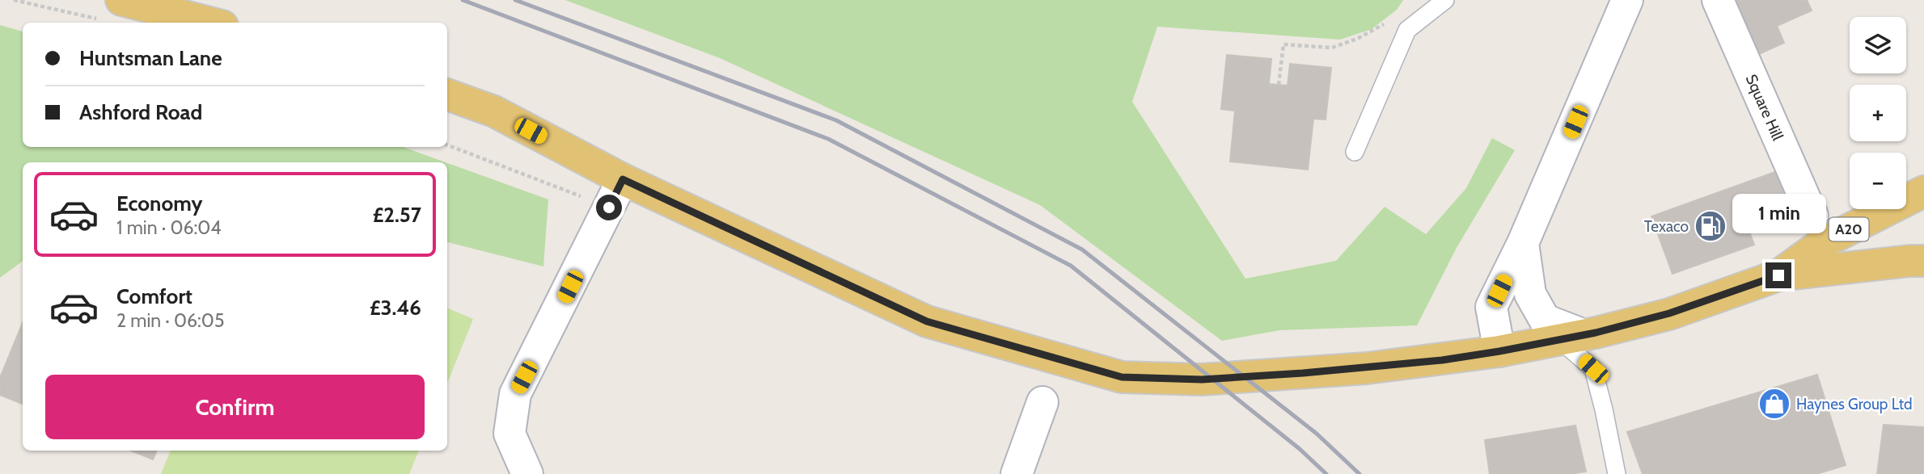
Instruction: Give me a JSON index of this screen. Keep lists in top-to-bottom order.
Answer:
{
  "streets": {
    "main road": ["A20"],
    "street": ["Square Hill"]
  },
  "places": {
    "fuel station": ["Texaco"],
    "shop": ["Haynes Group Ltd"]
  },
  "page": {
    "map_buttons": ["+", "−"],
    "banner": ["Huntsman Lane", "Ashford Road"],
    "list": [
      {
        "name": "Economy",
        "note": "1 min · 06:04",
        "value": "£2.57"
      },
      {
        "name": "Comfort",
        "note": "2 min · 06:05",
        "value": "£3.46"
      }
    ],
    "bubble": "1 min",
    "buttons": "Confirm"
  }
}
